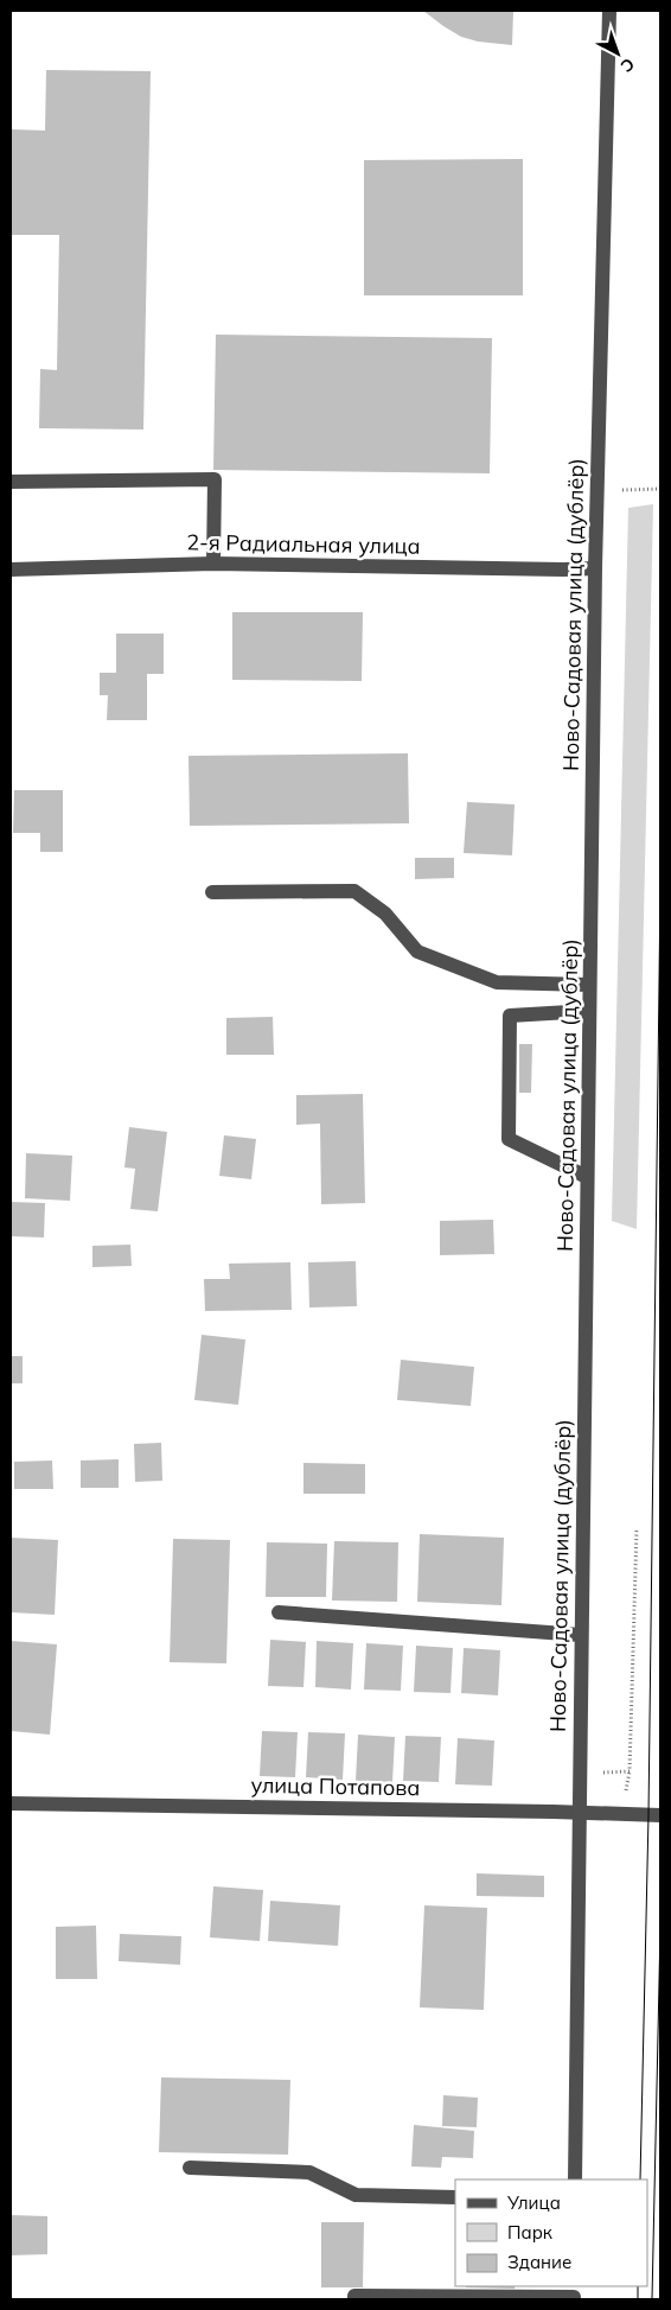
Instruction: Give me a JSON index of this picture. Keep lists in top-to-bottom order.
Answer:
{
  "streets": {
    "street": ["2-я Радиальная улица", "Ново-Садовая улица (дублёр)", "улица Потапова"]
  },
  "crossings": [
    ["2-я Радиальная улица", "Ново-Садовая улица (дублёр)"],
    ["Ново-Садовая улица (дублёр)", "улица Потапова"]
  ],
  "legend": ["Улица", "Парк", "Здание"],
  "north": "bottom right"
}
